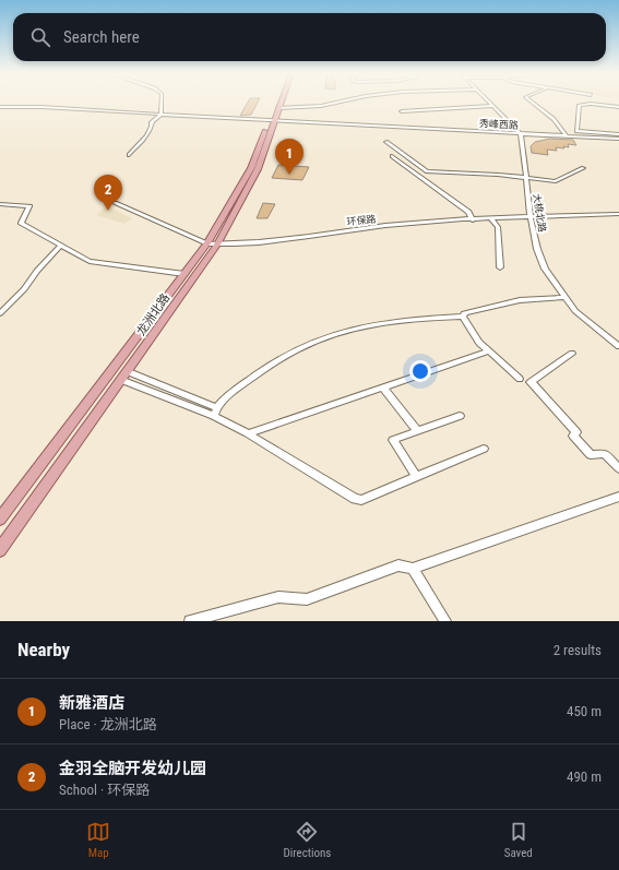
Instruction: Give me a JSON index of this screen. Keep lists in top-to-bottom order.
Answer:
{
  "streets": {
    "main road": ["龙洲北路"],
    "street": ["秀峰西路", "大桃北路", "环保路"]
  },
  "crossings": [
    ["秀峰西路", "大桃北路"],
    ["秀峰西路", "龙洲北路"],
    ["大桃北路", "环保路"],
    ["环保路", "龙洲北路"]
  ],
  "page": {
    "search": "Search here",
    "pins": ["1", "2"],
    "heading": ["Nearby", "2 results"],
    "list": [
      {
        "mark": "1",
        "name": "新雅酒店",
        "note": "Place · 龙洲北路",
        "value": "450 m"
      },
      {
        "mark": "2",
        "name": "金羽全脑开发幼儿园",
        "note": "School · 环保路",
        "value": "490 m"
      }
    ],
    "nav": ["Map", "Directions", "Saved"]
  }
}
